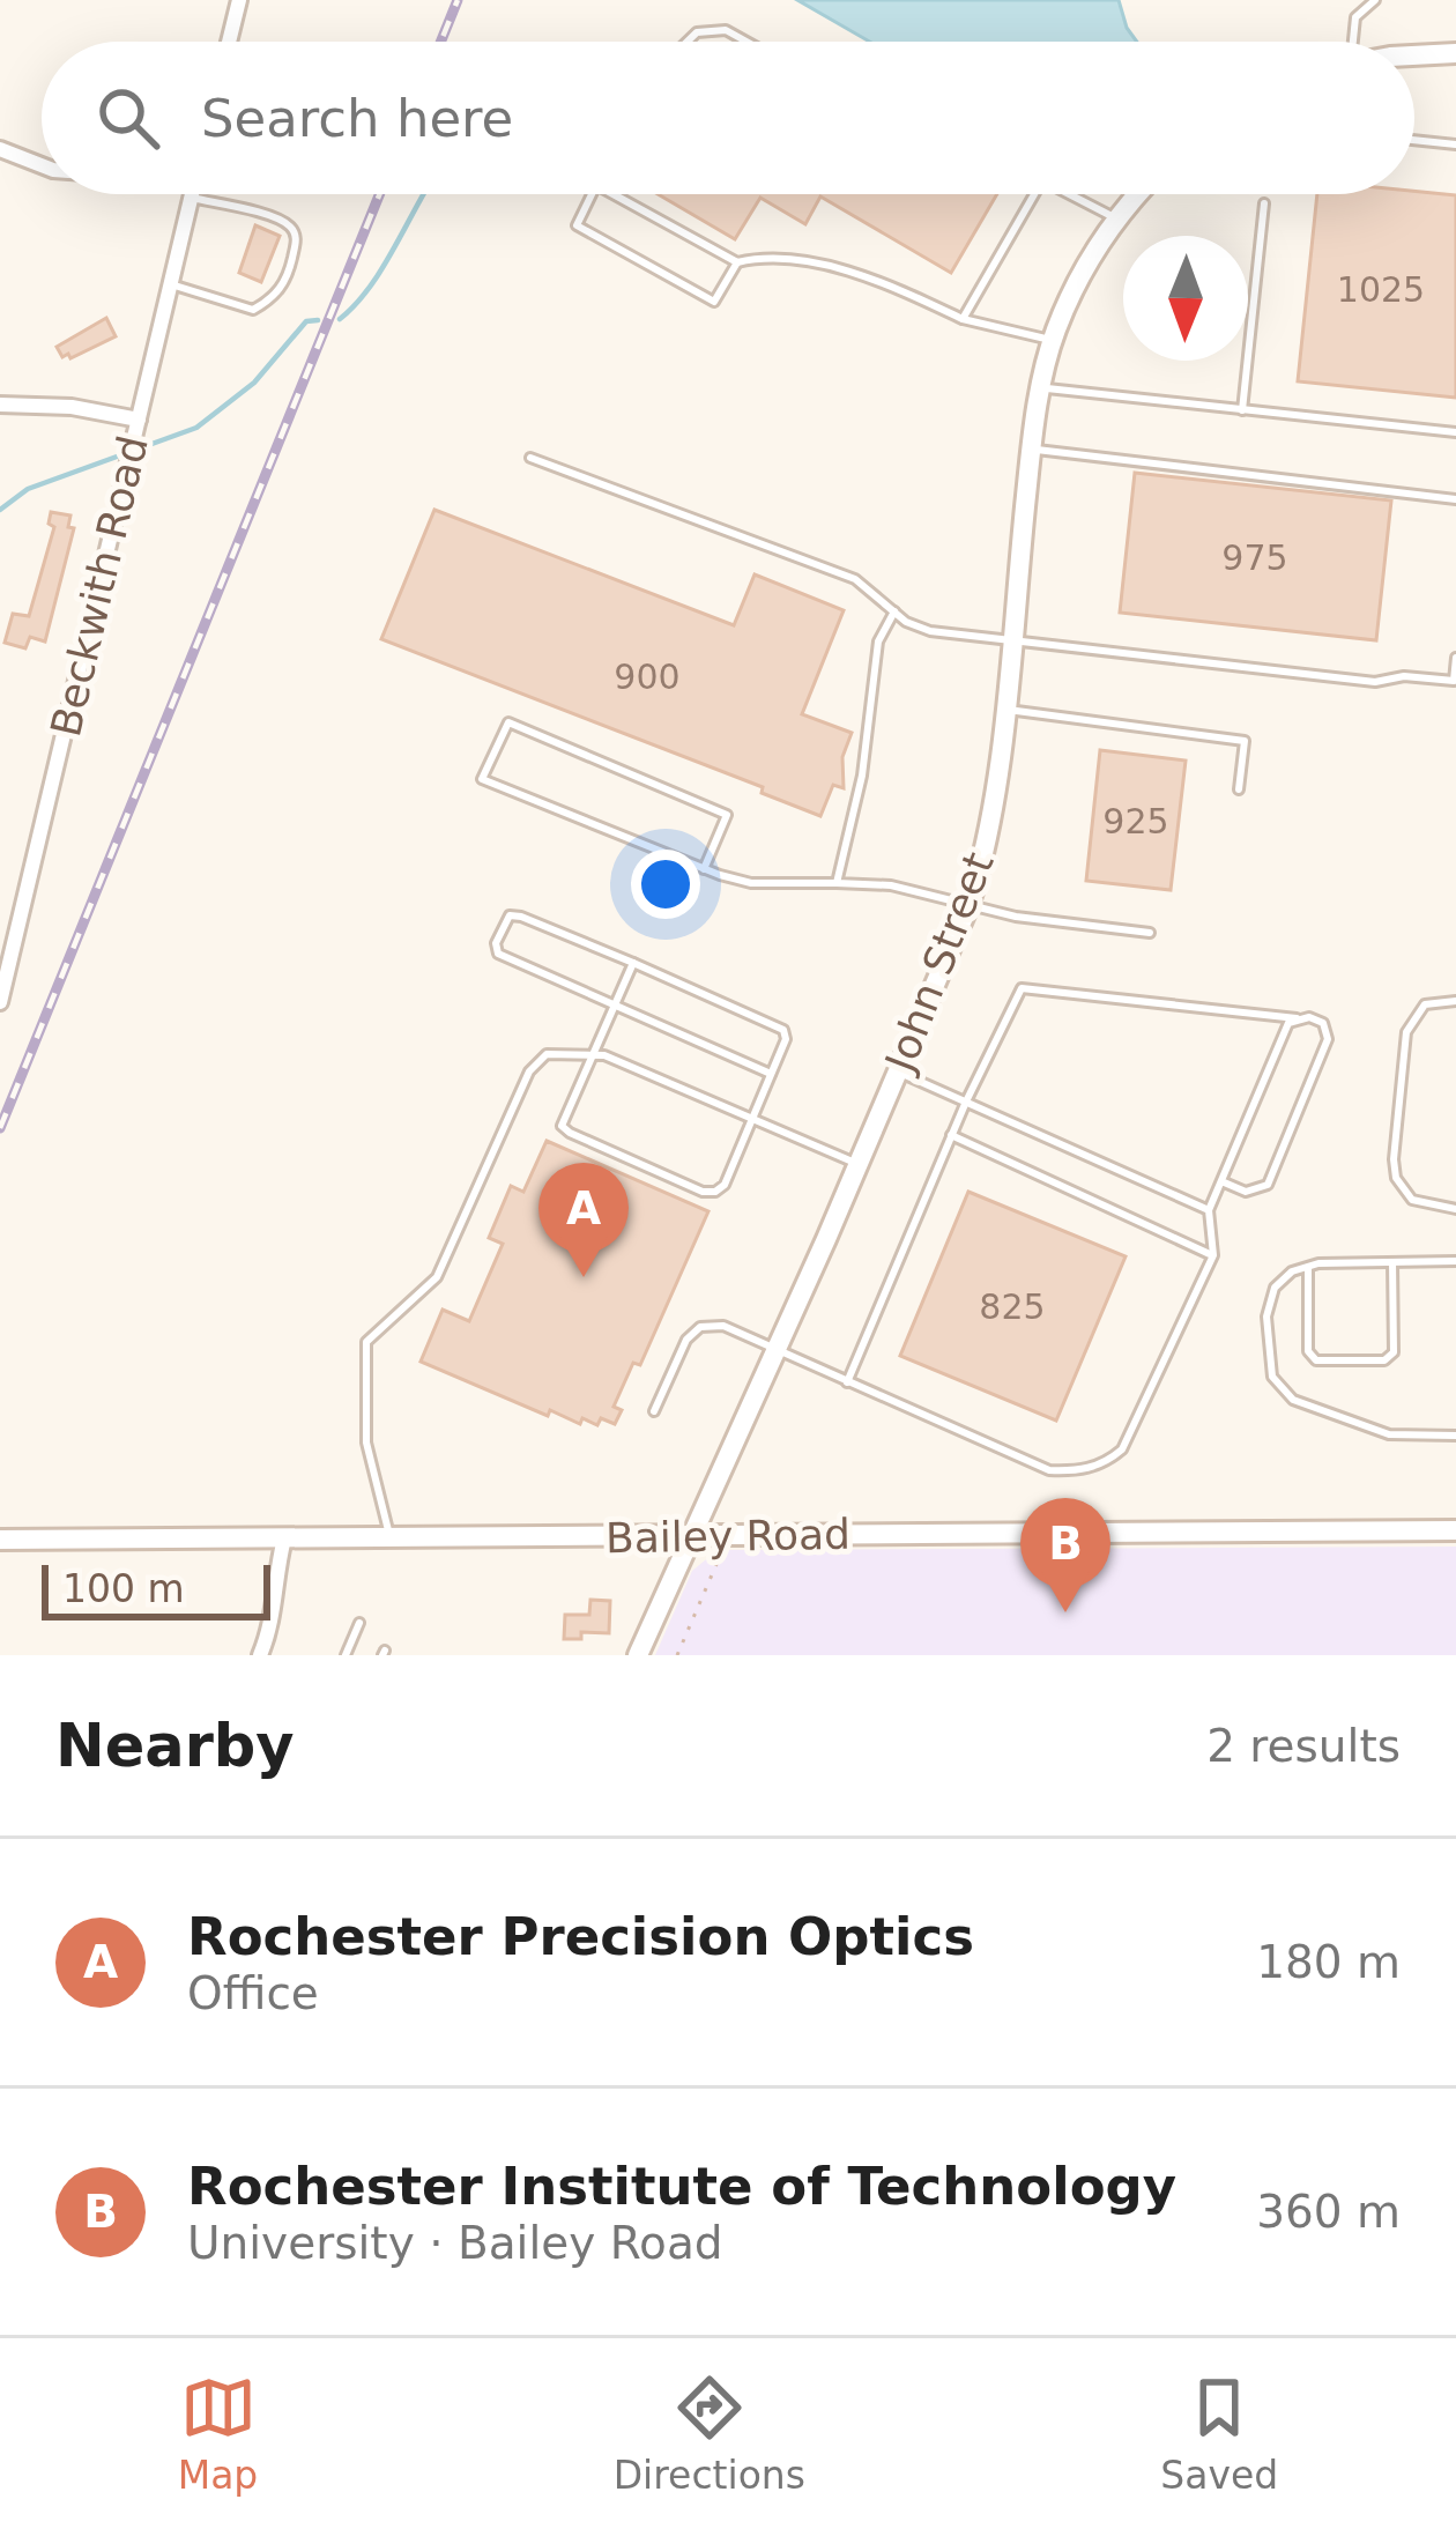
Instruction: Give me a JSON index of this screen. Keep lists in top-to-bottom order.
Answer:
{
  "streets": {
    "street": ["Beckwith Road", "John Street", "Bailey Road"]
  },
  "crossings": [
    ["John Street", "Bailey Road"]
  ],
  "house_numbers": [
    "1025",
    "975",
    "900",
    "925",
    "825"
  ],
  "scale_bar": "100 m",
  "north": "bottom",
  "page": {
    "search": "Search here",
    "pins": ["A", "B"],
    "scale": "100 m",
    "heading": ["Nearby", "2 results"],
    "list": [
      {
        "mark": "A",
        "name": "Rochester Precision Optics",
        "note": "Office",
        "value": "180 m"
      },
      {
        "mark": "B",
        "name": "Rochester Institute of Technology",
        "note": "University · Bailey Road",
        "value": "360 m"
      }
    ],
    "nav": ["Map", "Directions", "Saved"]
  }
}
